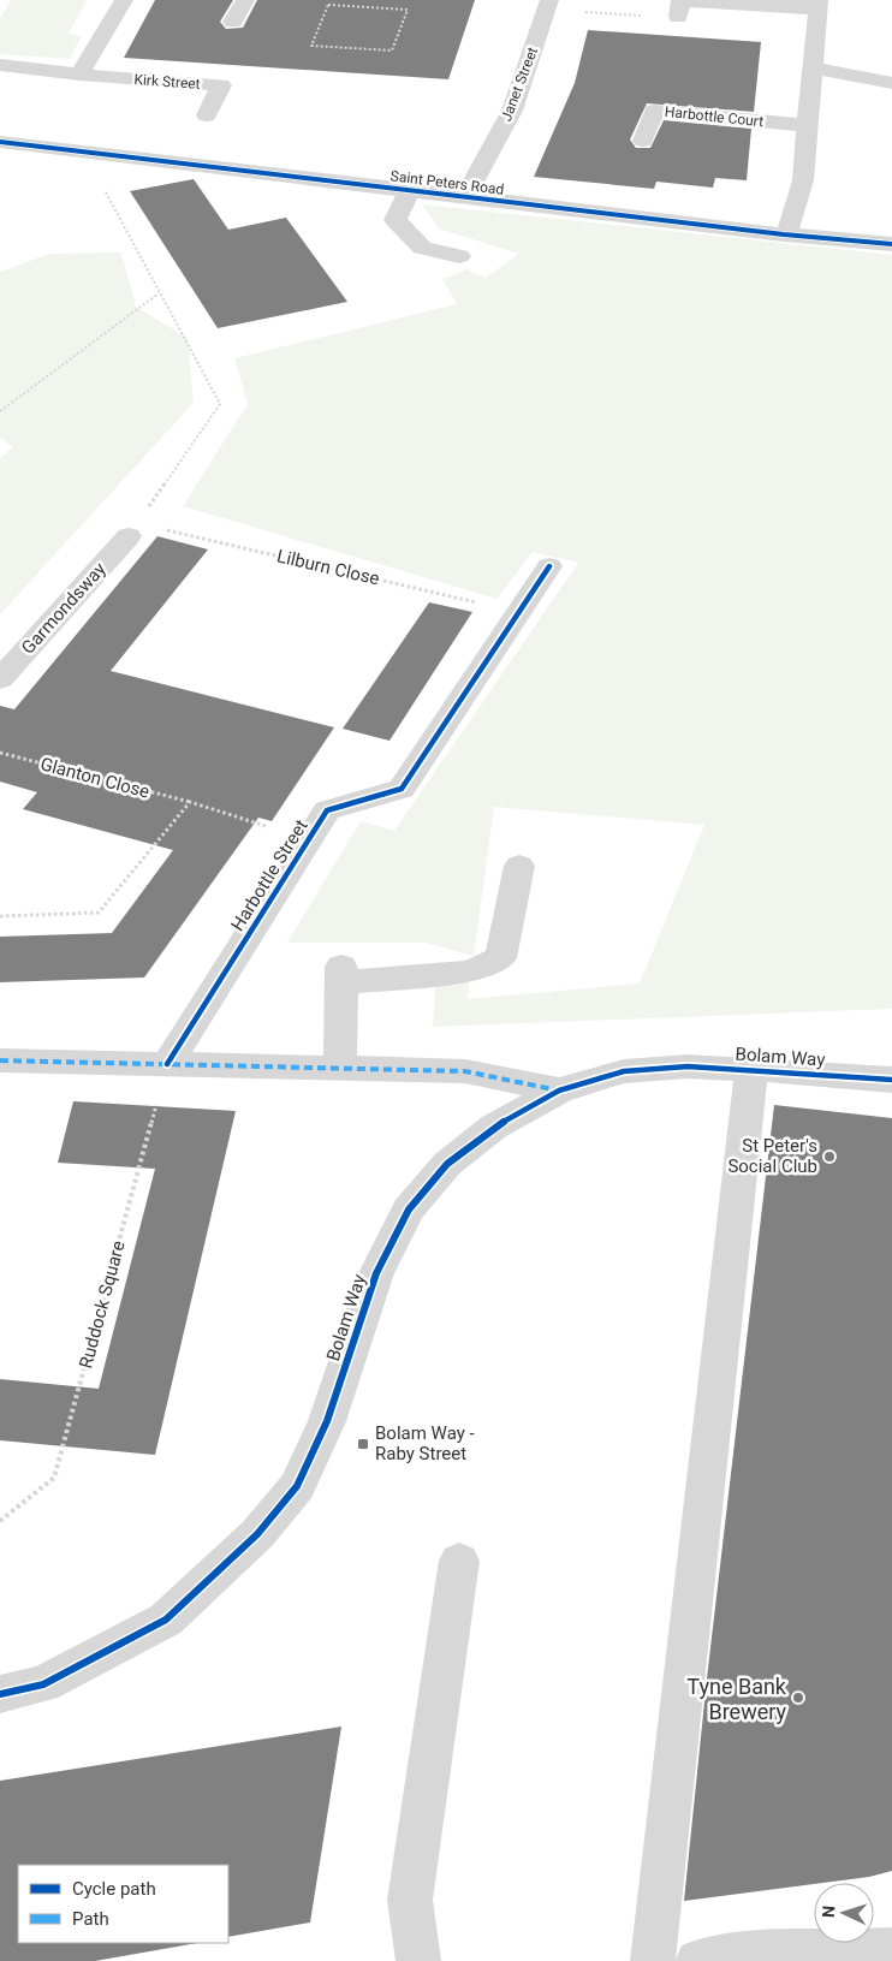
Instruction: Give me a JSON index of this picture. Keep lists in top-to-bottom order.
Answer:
{
  "streets": {
    "street": [
      "Kirk Street",
      "Janet Street",
      "Harbottle Court",
      "Saint Peters Road",
      "Garmondsway",
      "Harbottle Street",
      "Bolam Way"
    ],
    "path": ["Lilburn Close", "Glanton Close", "Ruddock Square"]
  },
  "crossings": [
    ["Janet Street", "Saint Peters Road"],
    ["Lilburn Close", "Garmondsway"],
    ["Lilburn Close", "Harbottle Street"],
    ["Glanton Close", "Harbottle Street"],
    ["Harbottle Street", "Ruddock Square"]
  ],
  "places": {
    "other": ["St Peter's Social Club", "Tyne Bank Brewery"],
    "transit": ["Bolam Way - Raby Street"]
  },
  "legend": ["Cycle path", "Path"],
  "north": "left"
}
